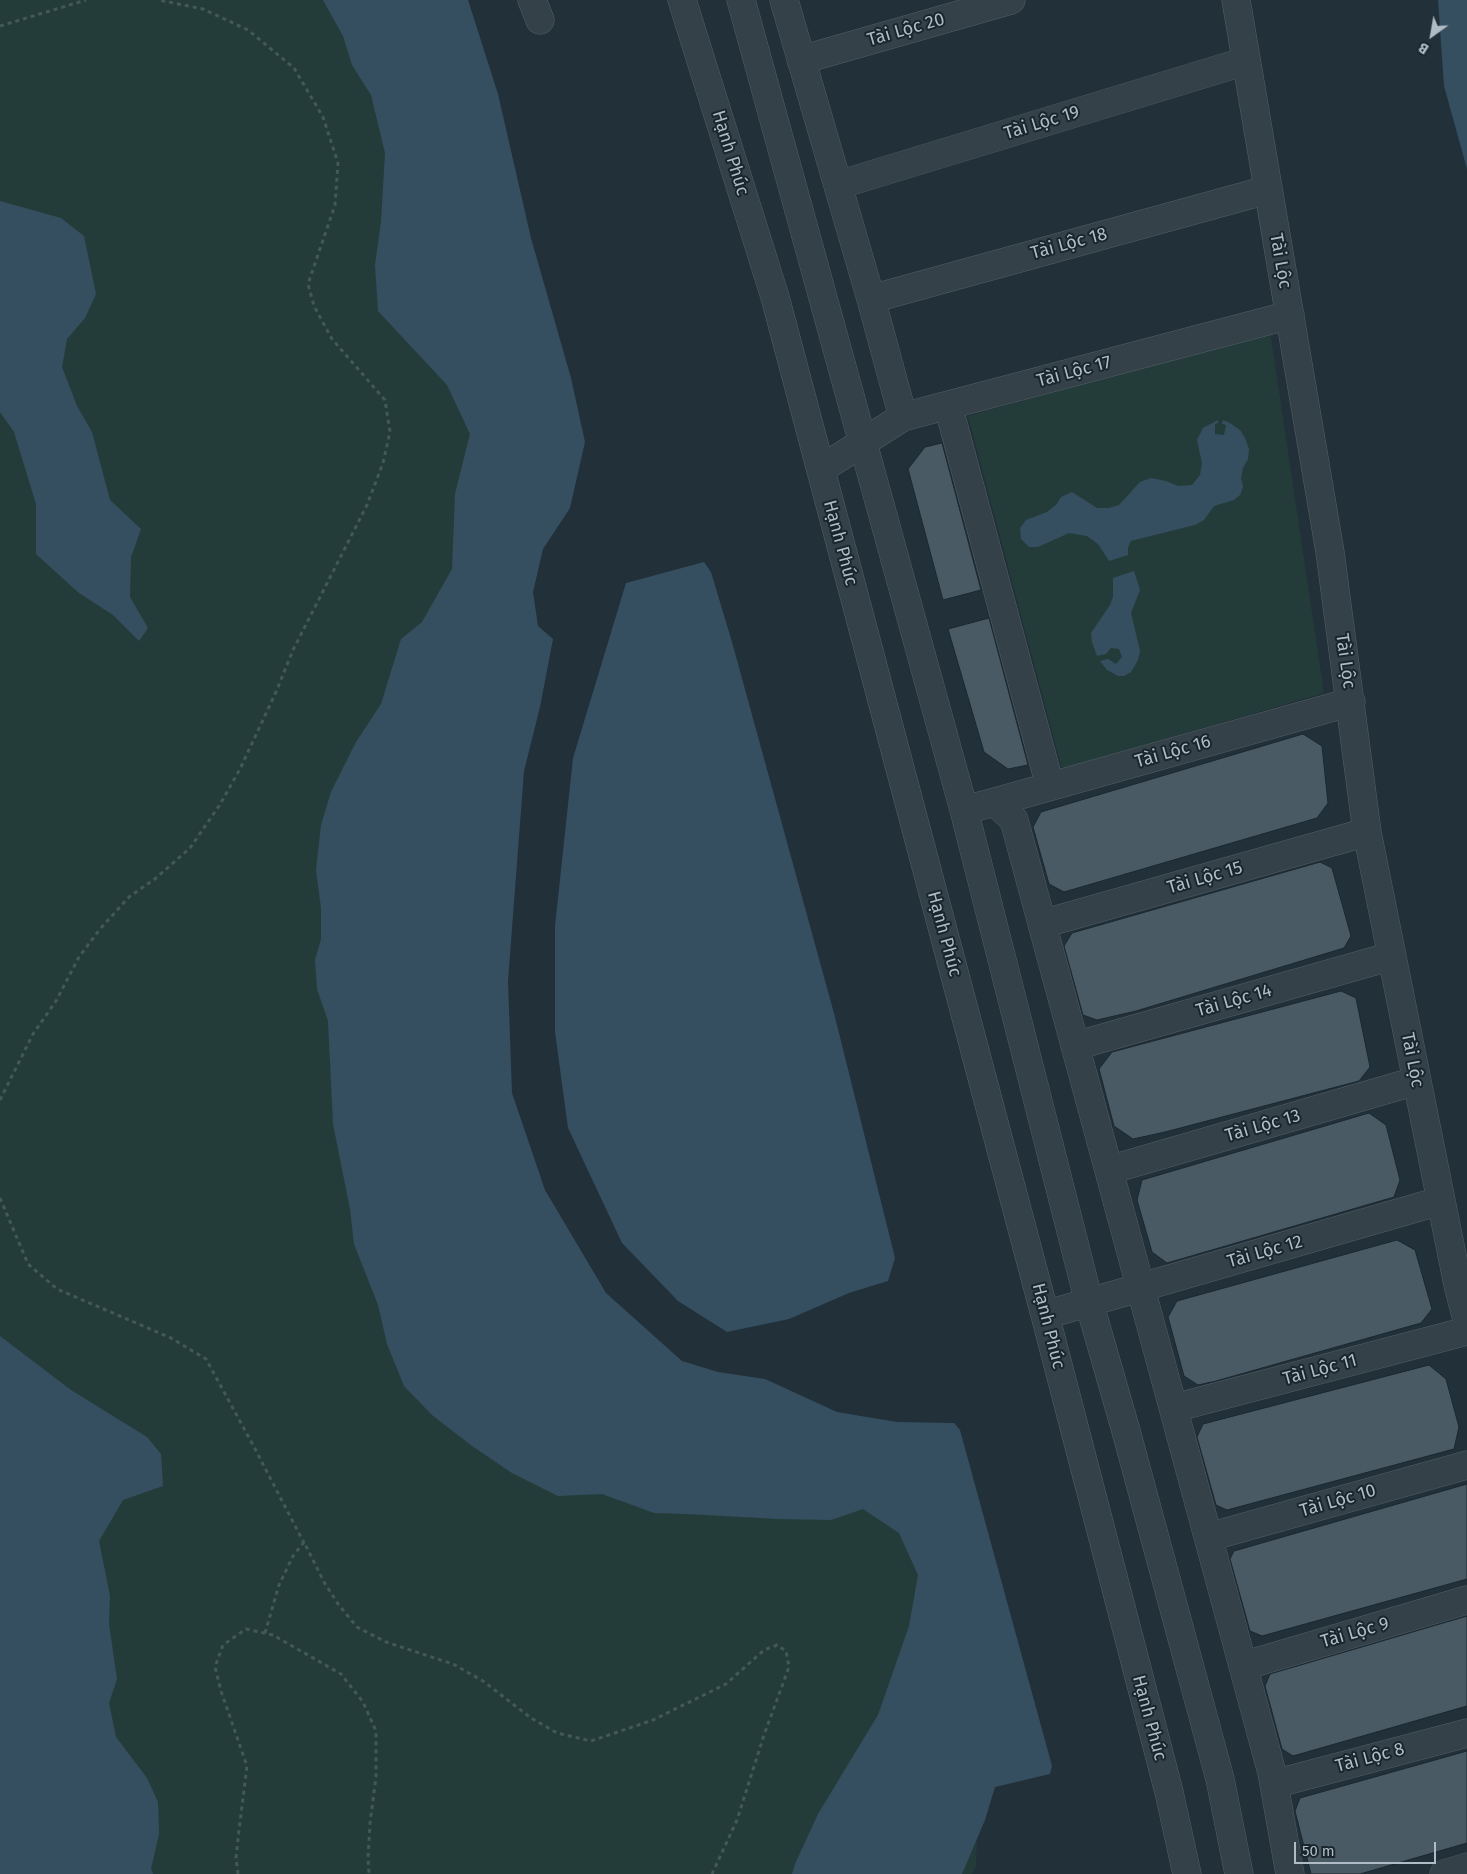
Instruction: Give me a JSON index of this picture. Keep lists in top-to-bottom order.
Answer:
{
  "streets": {
    "street": [
      "Tài Lộc 20",
      "Tài Lộc 19",
      "Hạnh Phúc",
      "Tài Lộc 18",
      "Tài Lộc",
      "Tài Lộc 17",
      "Tài Lộc 16",
      "Tài Lộc 15",
      "Tài Lộc 14",
      "Tài Lộc 13",
      "Tài Lộc 12",
      "Tài Lộc 11",
      "Tài Lộc 10",
      "Tài Lộc 9",
      "Tài Lộc 8"
    ]
  },
  "crossings": [
    ["Tài Lộc 19", "Tài Lộc"],
    ["Hạnh Phúc", "Tài Lộc 17"],
    ["Hạnh Phúc", "Tài Lộc 12"],
    ["Tài Lộc 18", "Tài Lộc"],
    ["Tài Lộc", "Tài Lộc 17"],
    ["Tài Lộc", "Tài Lộc 16"],
    ["Tài Lộc", "Tài Lộc 15"],
    ["Tài Lộc", "Tài Lộc 14"],
    ["Tài Lộc", "Tài Lộc 13"],
    ["Tài Lộc", "Tài Lộc 12"]
  ],
  "scale_bar": "50 m",
  "north": "bottom left"
}
